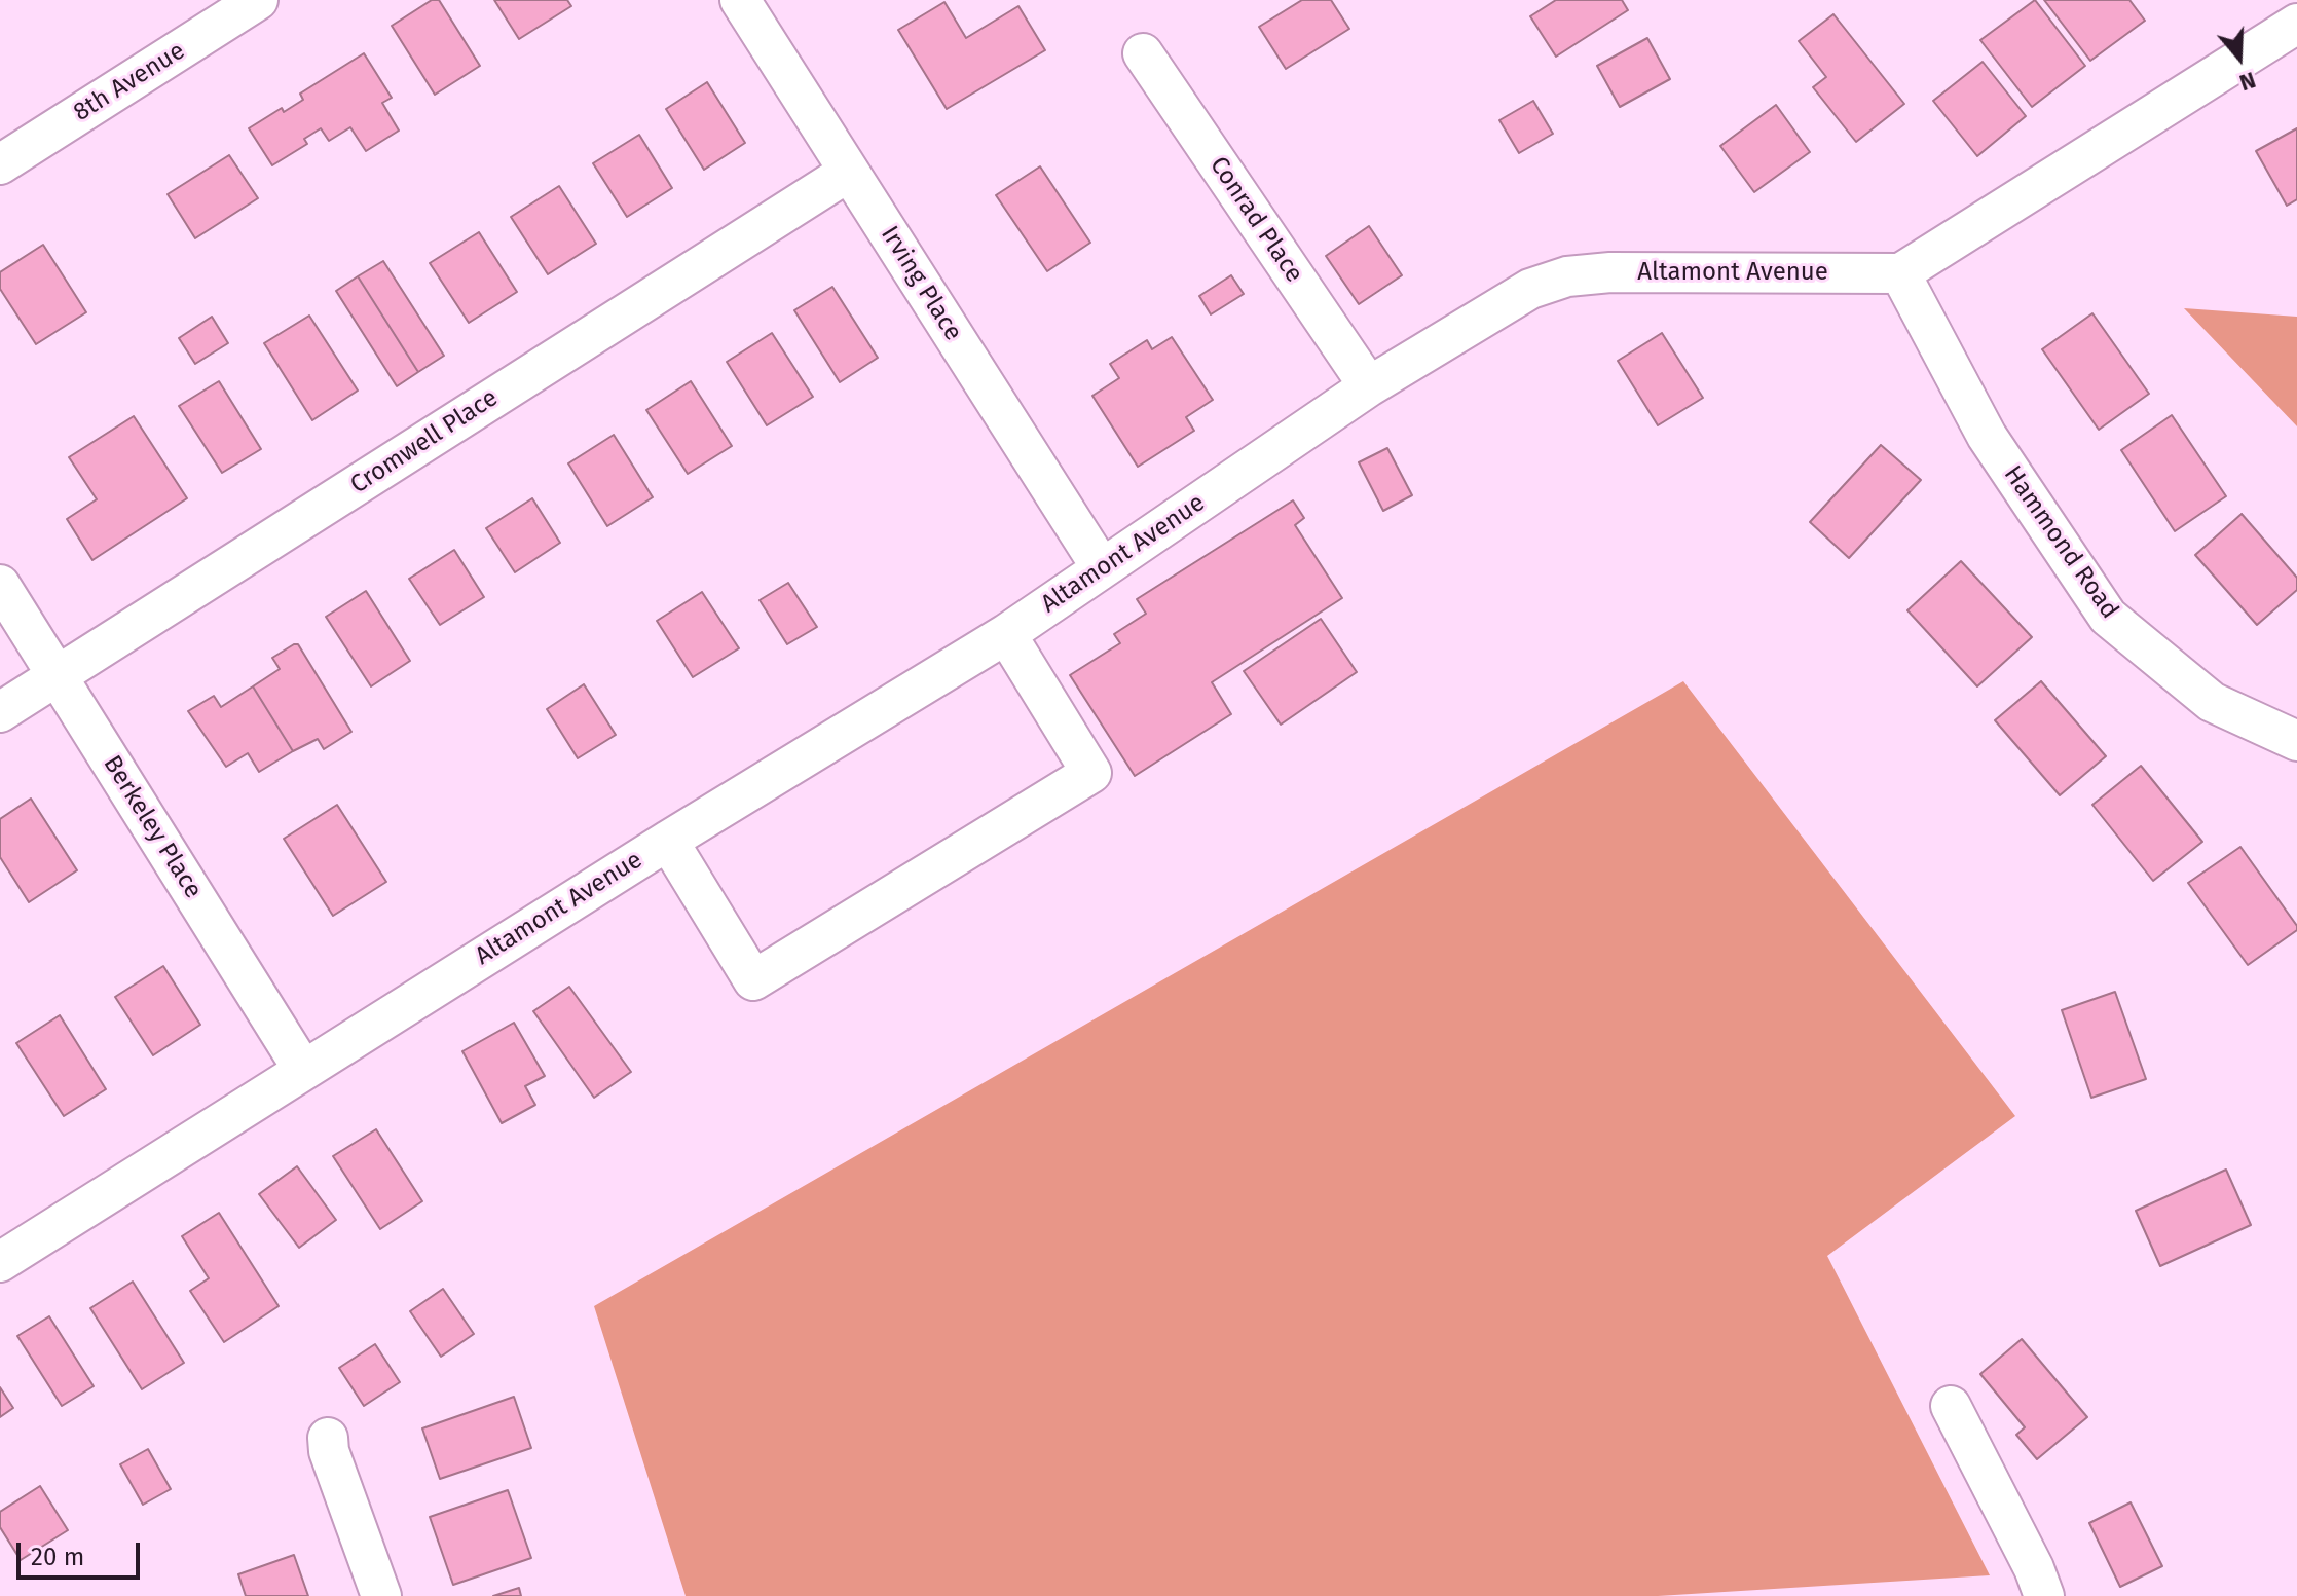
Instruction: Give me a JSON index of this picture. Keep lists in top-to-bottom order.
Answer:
{
  "streets": {
    "street": [
      "8th Avenue",
      "Conrad Place",
      "Altamont Avenue",
      "Irving Place",
      "Cromwell Place",
      "Hammond Road",
      "Berkeley Place"
    ]
  },
  "crossings": [
    ["Conrad Place", "Altamont Avenue"],
    ["Altamont Avenue", "Irving Place"],
    ["Altamont Avenue", "Hammond Road"],
    ["Altamont Avenue", "Berkeley Place"],
    ["Irving Place", "Cromwell Place"],
    ["Cromwell Place", "Berkeley Place"]
  ],
  "scale_bar": "20 m",
  "north": "bottom"
}
